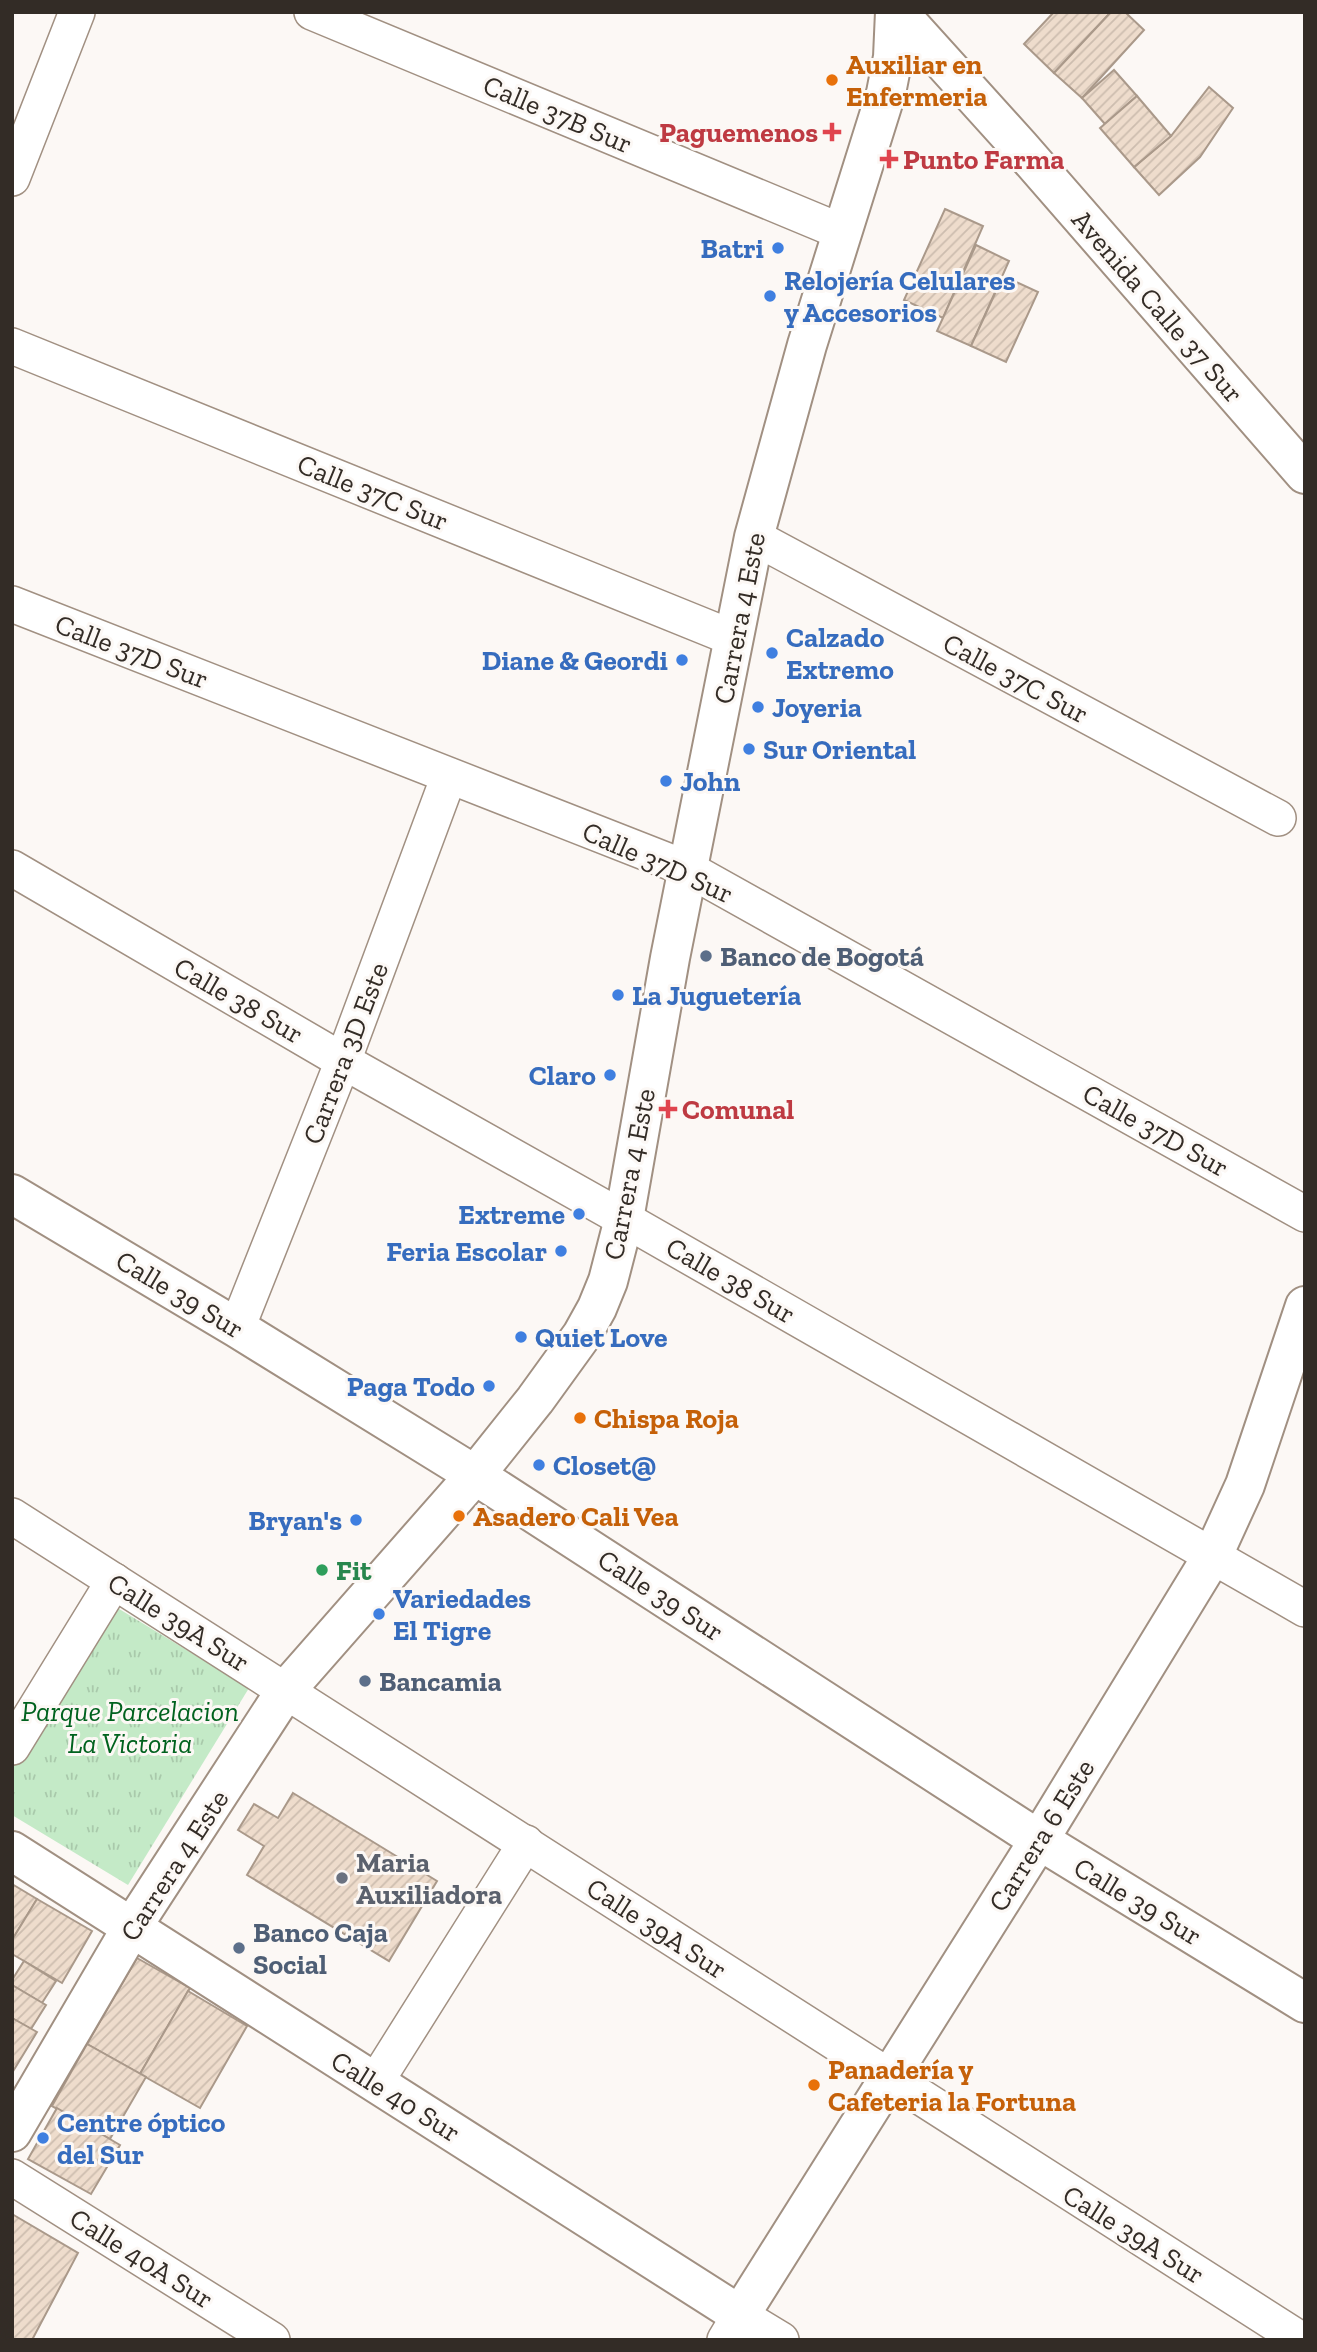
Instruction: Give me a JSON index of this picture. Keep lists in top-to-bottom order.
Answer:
{
  "streets": {
    "street": [
      "Calle 37B Sur",
      "Avenida Calle 37 Sur",
      "Calle 37C Sur",
      "Carrera 4 Este",
      "Calle 37D Sur",
      "Calle 38 Sur",
      "Carrera 3D Este",
      "Calle 39 Sur",
      "Calle 39A Sur",
      "Carrera 6 Este",
      "Calle 40 Sur",
      "Calle 40A Sur"
    ]
  },
  "crossings": [
    ["Calle 37B Sur", "Carrera 4 Este"],
    ["Avenida Calle 37 Sur", "Carrera 4 Este"],
    ["Calle 37C Sur", "Carrera 4 Este"],
    ["Carrera 4 Este", "Calle 37D Sur"],
    ["Carrera 4 Este", "Calle 38 Sur"],
    ["Carrera 4 Este", "Calle 39 Sur"],
    ["Carrera 4 Este", "Calle 39A Sur"],
    ["Carrera 4 Este", "Calle 40 Sur"],
    ["Calle 37D Sur", "Carrera 3D Este"],
    ["Calle 38 Sur", "Carrera 3D Este"],
    ["Calle 38 Sur", "Carrera 6 Este"],
    ["Carrera 3D Este", "Calle 39 Sur"],
    ["Calle 39 Sur", "Carrera 6 Este"],
    ["Calle 39A Sur", "Carrera 6 Este"],
    ["Carrera 6 Este", "Calle 40 Sur"]
  ],
  "parks": ["Parque Parcelacion La Victoria"],
  "places": {
    "other": [
      "Auxiliar en Enfermeria",
      "Batri",
      "Relojería Celulares y Accesorios",
      "Calzado Extremo",
      "Diane & Geordi",
      "Joyeria",
      "Sur Oriental",
      "John",
      "Banco de Bogotá",
      "La Juguetería",
      "Claro",
      "Extreme",
      "Feria Escolar",
      "Quiet Love",
      "Paga Todo",
      "Chispa Roja",
      "Closet@",
      "Asadero Cali Vea",
      "Bryan's",
      "Fit",
      "Variedades El Tigre",
      "Bancamia",
      "Maria Auxiliadora",
      "Banco Caja Social",
      "Panadería y Cafeteria la Fortuna",
      "Centre óptico del Sur"
    ],
    "health": ["Paguemenos", "Punto Farma", "Comunal"]
  }
}
